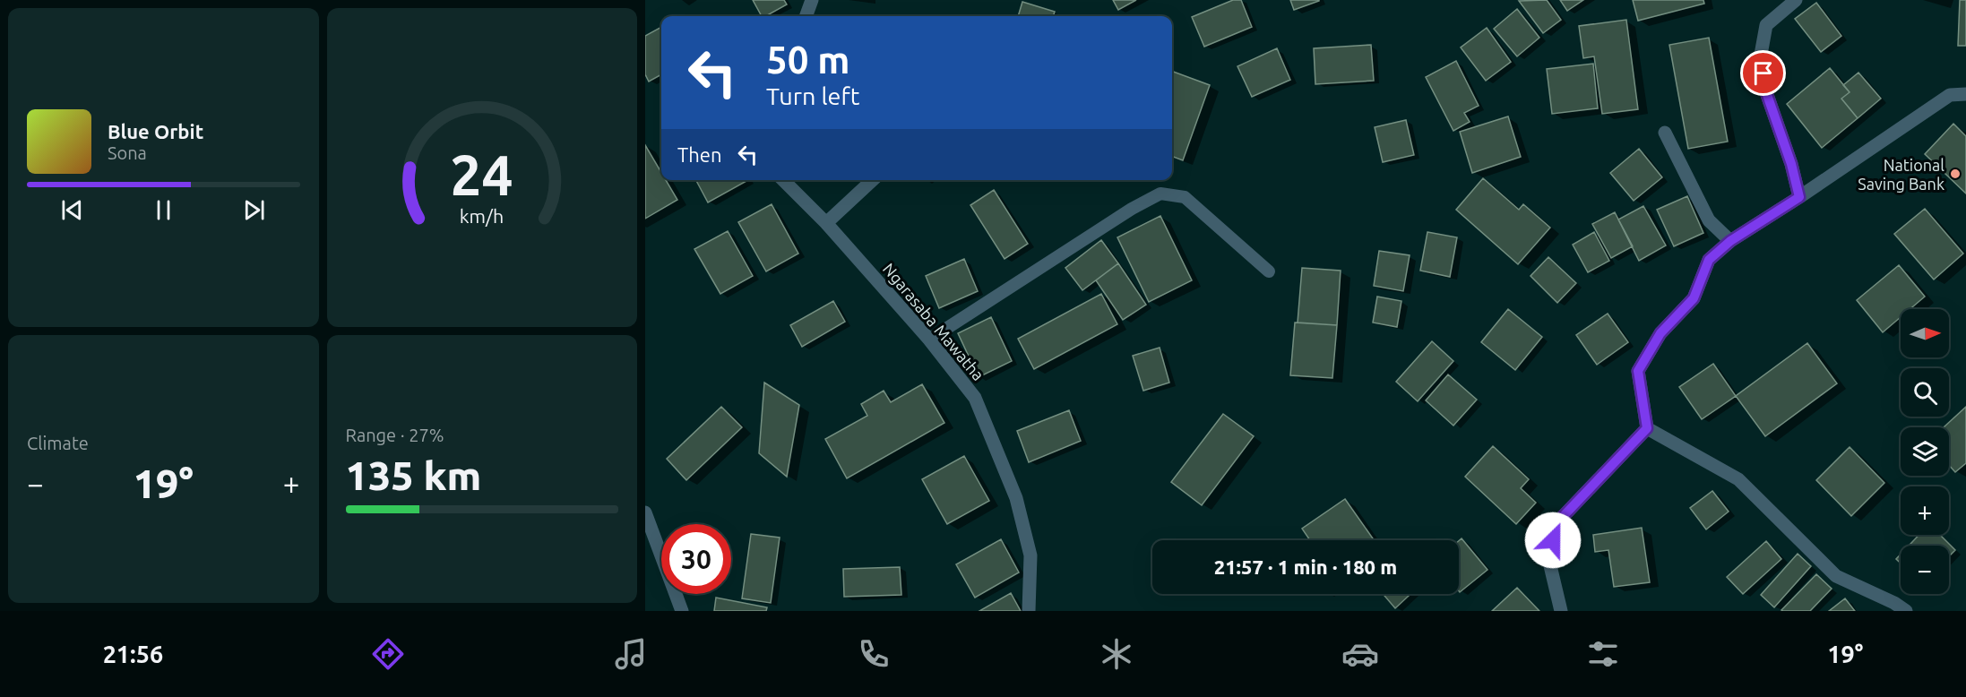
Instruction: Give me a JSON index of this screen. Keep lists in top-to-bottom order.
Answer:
{
  "streets": {
    "street": ["Ngarasaba Mawatha"]
  },
  "places": ["National Saving Bank"],
  "north": "right",
  "page": {
    "turn": ["50 m", "Turn left"],
    "song": ["Blue Orbit", "Sona"],
    "then": "Then",
    "map_buttons": ["+", "−"],
    "tile": [
      "Climate",
      ["Range · 27%", "135 km"]
    ],
    "heat": ["−", "19°", "+"],
    "limit": "30",
    "trip": "21:57 · 1 min · 180 m",
    "tabs": ["21:56", "19°"],
    "gauge": ["24", "km/h"]
  }
}
